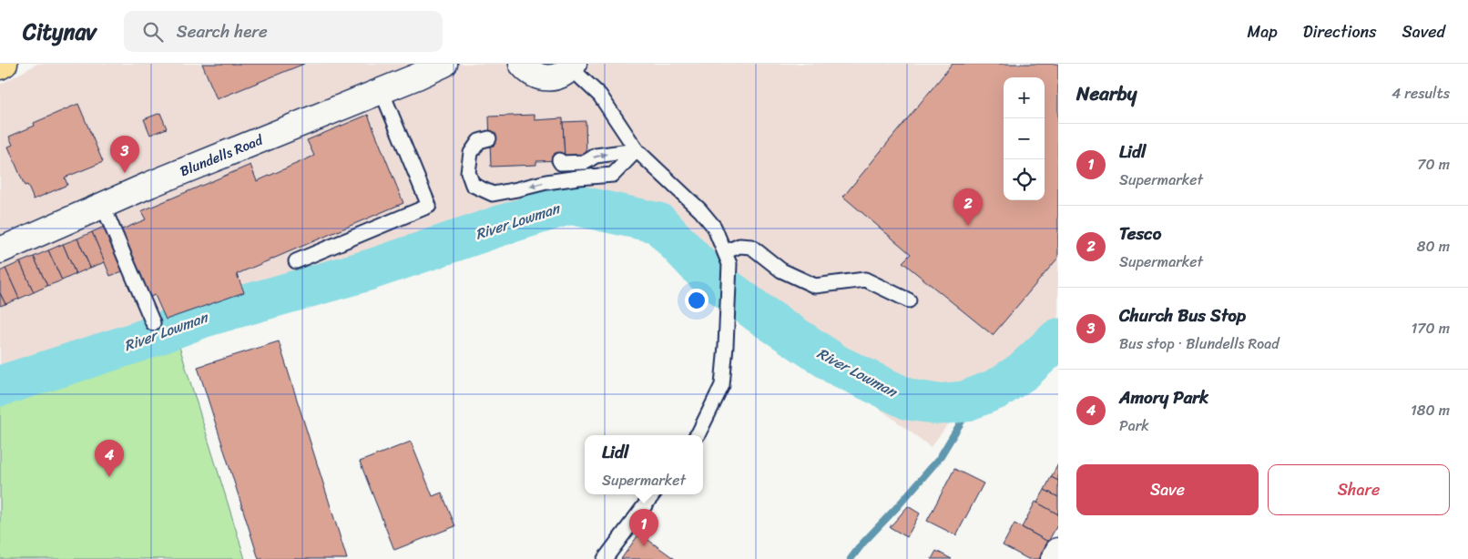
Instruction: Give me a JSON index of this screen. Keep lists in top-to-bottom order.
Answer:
{
  "streets": {
    "street": ["Blundells Road"]
  },
  "water": ["River Lowman"],
  "page": {
    "header": "Citynav",
    "search": "Search here",
    "nav": ["Map", "Directions", "Saved"],
    "heading": ["Nearby", "4 results"],
    "map_buttons": ["+", "−"],
    "list": [
      {
        "mark": "1",
        "name": "Lidl",
        "note": "Supermarket",
        "value": "70 m"
      },
      {
        "mark": "2",
        "name": "Tesco",
        "note": "Supermarket",
        "value": "80 m"
      },
      {
        "mark": "3",
        "name": "Church Bus Stop",
        "note": "Bus stop · Blundells Road",
        "value": "170 m"
      },
      {
        "mark": "4",
        "name": "Amory Park",
        "note": "Park",
        "value": "180 m"
      }
    ],
    "pins": [
      "3",
      "2",
      "4",
      "1"
    ],
    "popup": ["Lidl", "Supermarket"],
    "buttons": ["Save", "Share"]
  }
}
